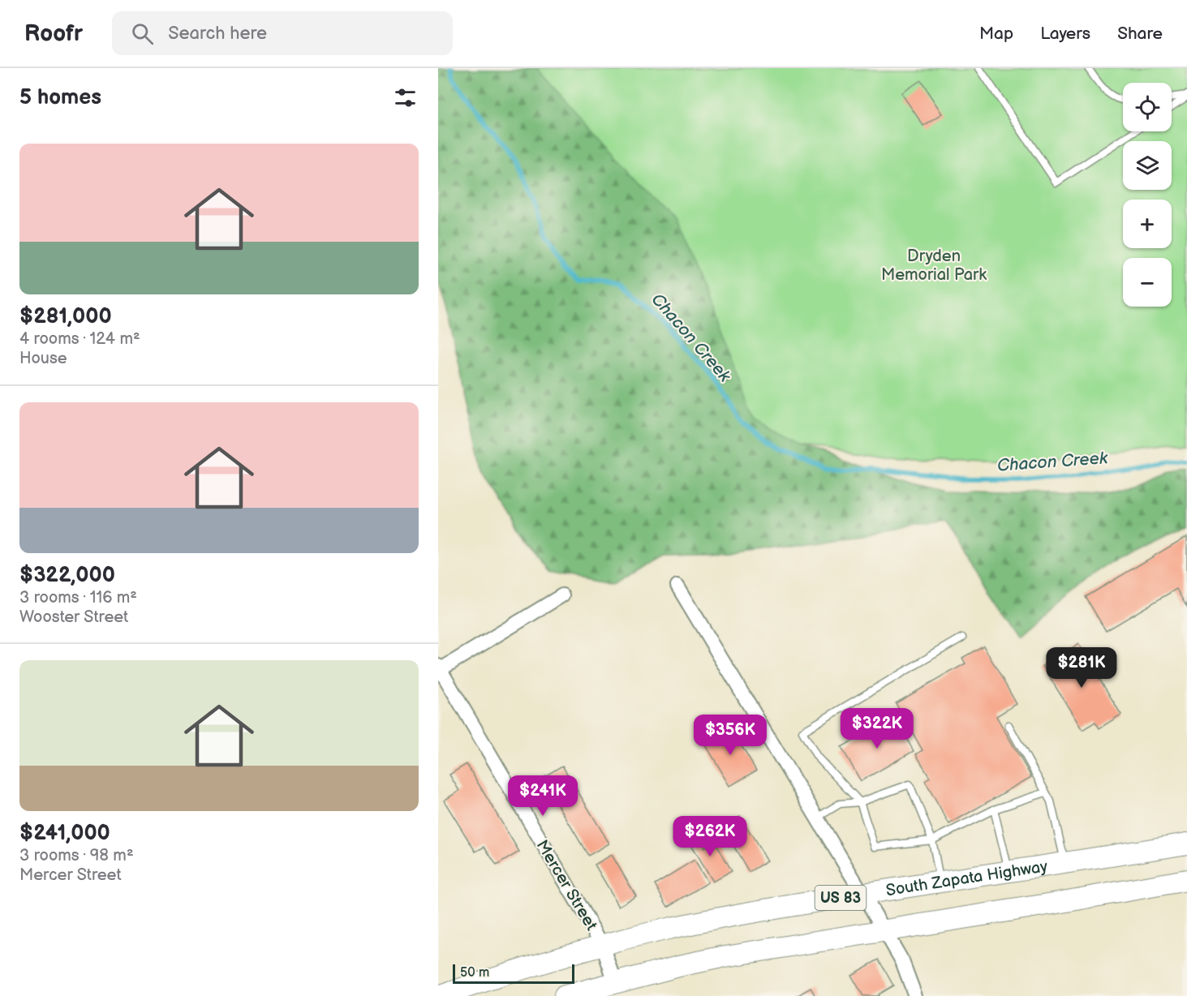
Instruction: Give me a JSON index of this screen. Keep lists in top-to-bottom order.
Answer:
{
  "streets": {
    "main road": ["South Zapata Highway", "US 83"],
    "street": ["Mercer Street"]
  },
  "crossings": [
    ["South Zapata Highway", "Mercer Street"],
    ["South Zapata Highway", "US 83"],
    ["Mercer Street", "US 83"]
  ],
  "water": ["Chacon Creek"],
  "parks": ["Dryden Memorial Park"],
  "scale_bar": "50 m",
  "page": {
    "header": "Roofr",
    "search": "Search here",
    "nav": ["Map", "Layers", "Share"],
    "heading": "5 homes",
    "map_buttons": ["+", "−"],
    "list": [
      {
        "name": "$281,000",
        "note": "4 rooms · 124 m² · House"
      },
      {
        "name": "$322,000",
        "note": "3 rooms · 116 m² · Wooster Street"
      },
      {
        "name": "$241,000",
        "note": "3 rooms · 98 m² · Mercer Street"
      }
    ],
    "price": [
      "$281K",
      "$322K",
      "$356K",
      "$241K",
      "$262K"
    ],
    "scale": "50 m"
  }
}
